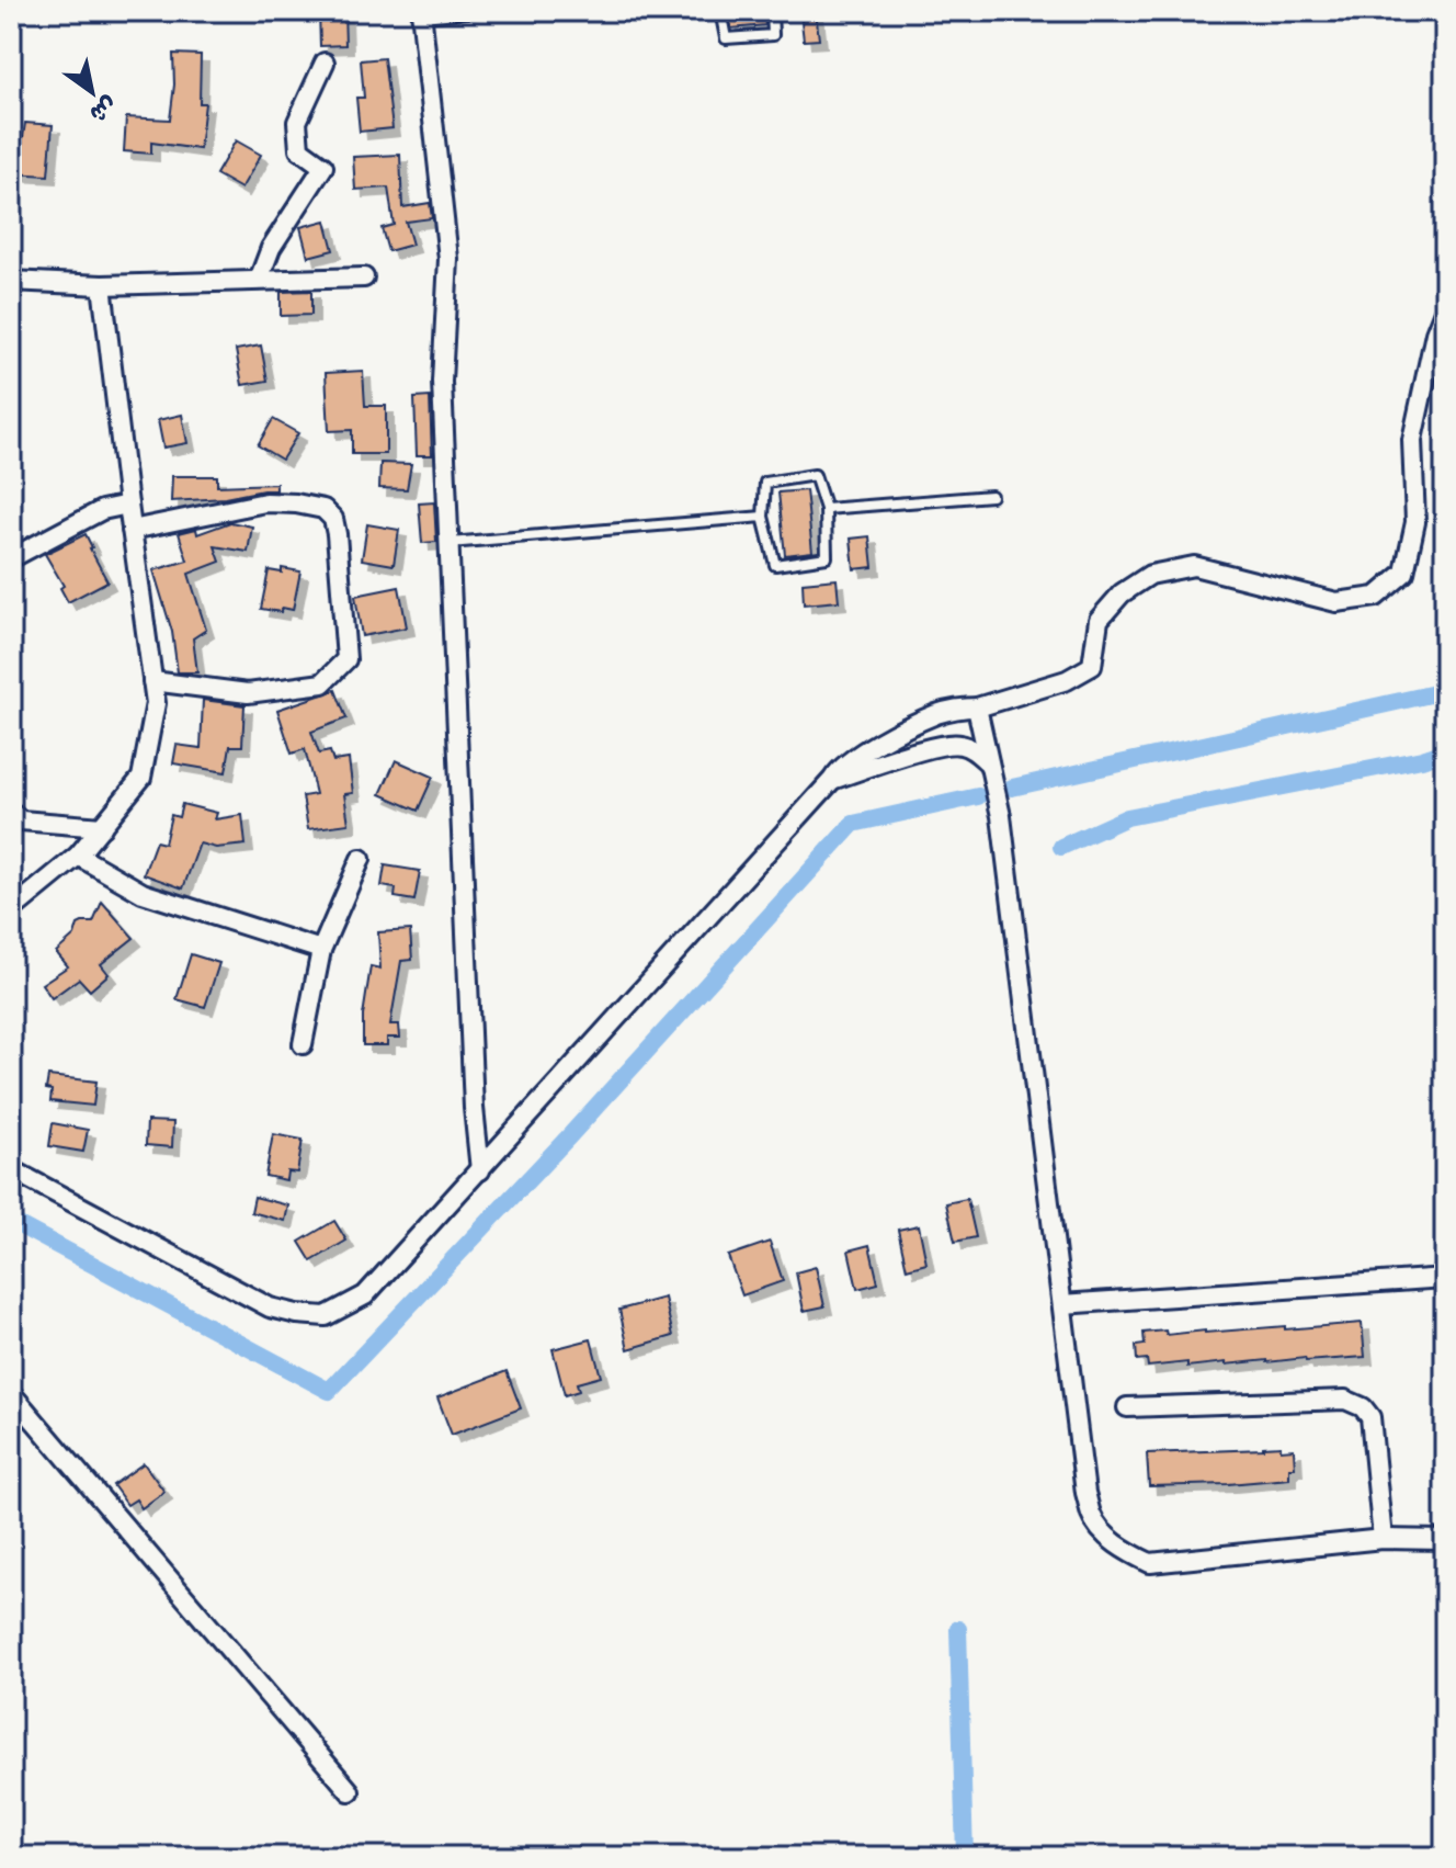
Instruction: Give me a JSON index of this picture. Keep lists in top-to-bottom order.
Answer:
{
  "north": "bottom right"
}
